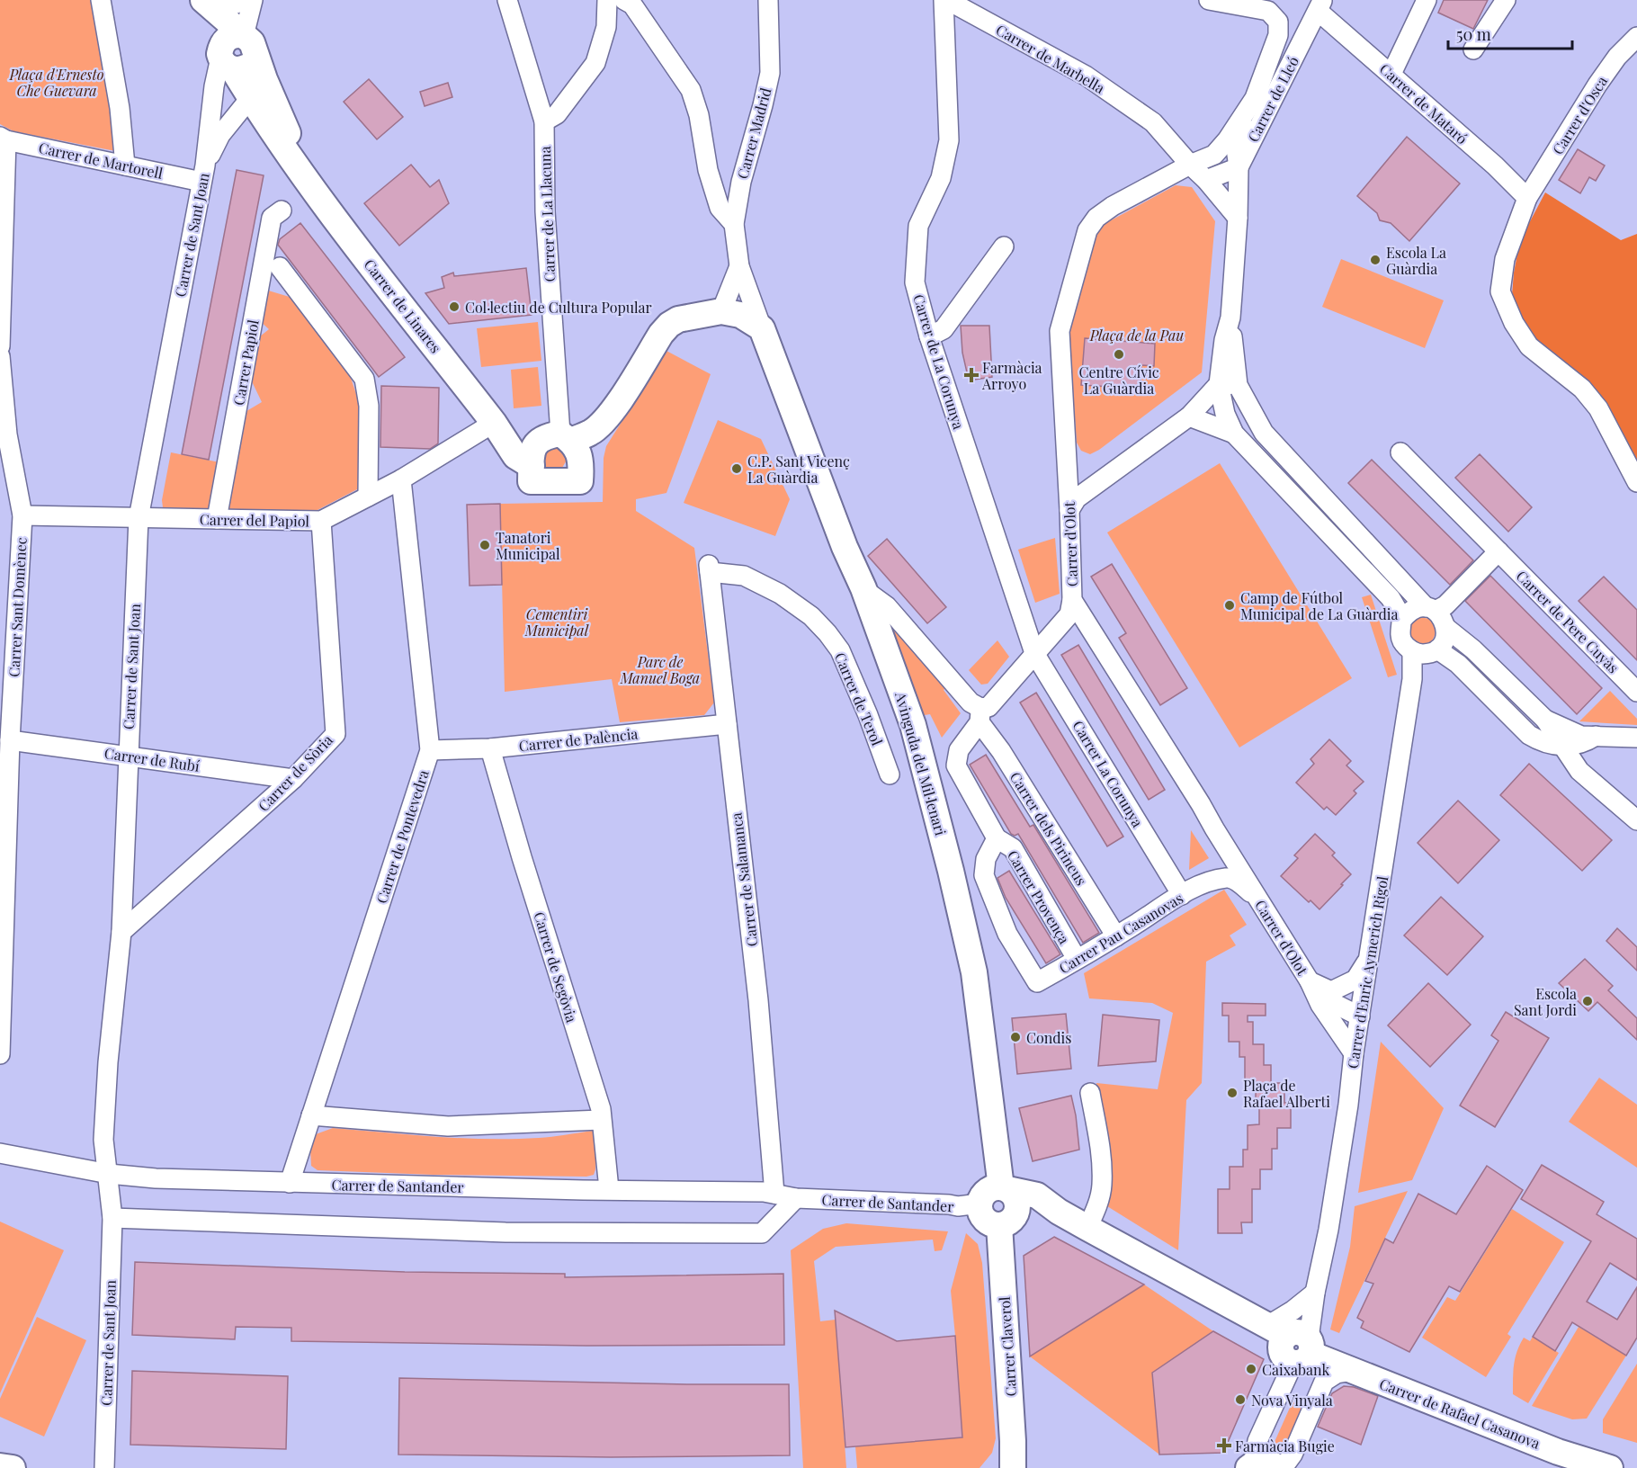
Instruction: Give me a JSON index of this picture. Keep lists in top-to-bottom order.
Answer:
{
  "streets": {
    "street": [
      "Carrer de Marbella",
      "Carrer de Lleó",
      "Carrer de Mataró",
      "Carrer d'Osca",
      "Carrer Madrid",
      "Carrer de Martorell",
      "Carrer de La Llacuna",
      "Carrer de Sant Joan",
      "Carrer de Linares",
      "Carrer de La Corunya",
      "Carrer Papiol",
      "Carrer del Papiol",
      "Carrer d'Olot",
      "Carrer Sant Domènec",
      "Carrer de Pere Cuyàs",
      "Carrer de Terol",
      "Carrer de Palència",
      "Carrer de Rubí",
      "Avinguda del Mil·lenari",
      "Carrer de Sòria",
      "Carrer La Corunya",
      "Carrer dels Pirineus",
      "Carrer de Pontevedra",
      "Carrer de Salamanca",
      "Carrer Provença",
      "Carrer Pau Casanovas",
      "Carrer de Segòvia",
      "Carrer d'Enric Aymerich Rigol",
      "Carrer de Santander",
      "Carrer Claverol",
      "Carrer de Rafael Casanova"
    ]
  },
  "crossings": [
    ["Carrer de Marbella", "Carrer de La Corunya"],
    ["Carrer de Marbella", "Carrer d'Olot"],
    ["Carrer de Lleó", "Carrer de Mataró"],
    ["Carrer de Mataró", "Carrer d'Osca"],
    ["Carrer Madrid", "Avinguda del Mil·lenari"],
    ["Carrer de Martorell", "Carrer de Sant Joan"],
    ["Carrer de La Llacuna", "Carrer de Linares"],
    ["Carrer de Sant Joan", "Carrer de Linares"],
    ["Carrer de Sant Joan", "Carrer del Papiol"],
    ["Carrer de Sant Joan", "Carrer de Rubí"],
    ["Carrer de Sant Joan", "Carrer de Sòria"],
    ["Carrer de Sant Joan", "Carrer de Santander"],
    ["Carrer de Linares", "Carrer del Papiol"],
    ["Carrer de La Corunya", "Carrer La Corunya"],
    ["Carrer Papiol", "Carrer del Papiol"],
    ["Carrer del Papiol", "Carrer Sant Domènec"],
    ["Carrer del Papiol", "Carrer de Sòria"],
    ["Carrer del Papiol", "Carrer de Pontevedra"],
    ["Carrer d'Olot", "Carrer Pau Casanovas"],
    ["Carrer d'Olot", "Carrer d'Enric Aymerich Rigol"],
    ["Carrer Sant Domènec", "Carrer de Rubí"],
    ["Carrer de Terol", "Carrer de Salamanca"],
    ["Carrer de Palència", "Carrer de Pontevedra"],
    ["Carrer de Palència", "Carrer de Salamanca"],
    ["Carrer de Palència", "Carrer de Segòvia"],
    ["Carrer de Rubí", "Carrer de Sòria"],
    ["Avinguda del Mil·lenari", "Carrer dels Pirineus"],
    ["Avinguda del Mil·lenari", "Carrer de Santander"],
    ["Avinguda del Mil·lenari", "Carrer Claverol"],
    ["Avinguda del Mil·lenari", "Carrer de Rafael Casanova"],
    ["Carrer La Corunya", "Carrer Pau Casanovas"],
    ["Carrer dels Pirineus", "Carrer Pau Casanovas"],
    ["Carrer de Pontevedra", "Carrer de Santander"],
    ["Carrer de Salamanca", "Carrer de Santander"],
    ["Carrer Provença", "Carrer Pau Casanovas"],
    ["Carrer de Segòvia", "Carrer de Santander"],
    ["Carrer d'Enric Aymerich Rigol", "Carrer de Rafael Casanova"],
    ["Carrer de Santander", "Carrer Claverol"],
    ["Carrer de Santander", "Carrer de Rafael Casanova"],
    ["Carrer Claverol", "Carrer de Rafael Casanova"]
  ],
  "parks": [
    "Plaça d'Ernesto Che Guevara",
    "Plaça de la Pau",
    "Cementiri Municipal",
    "Parc de Manuel Boga"
  ],
  "places": {
    "other": [
      "Escola La Guàrdia",
      "Col·lectiu de Cultura Popular",
      "Centre Cívic La Guàrdia",
      "C.P. Sant Vicenç La Guàrdia",
      "Tanatori Municipal",
      "Camp de Fútbol Municipal de La Guàrdia",
      "Escola Sant Jordi",
      "Condis",
      "Plaça de Rafael Alberti",
      "Caixabank",
      "Nova Vinyala"
    ],
    "health": ["Farmàcia Arroyo", "Farmàcia Bugie"]
  },
  "scale_bar": "50 m"
}
